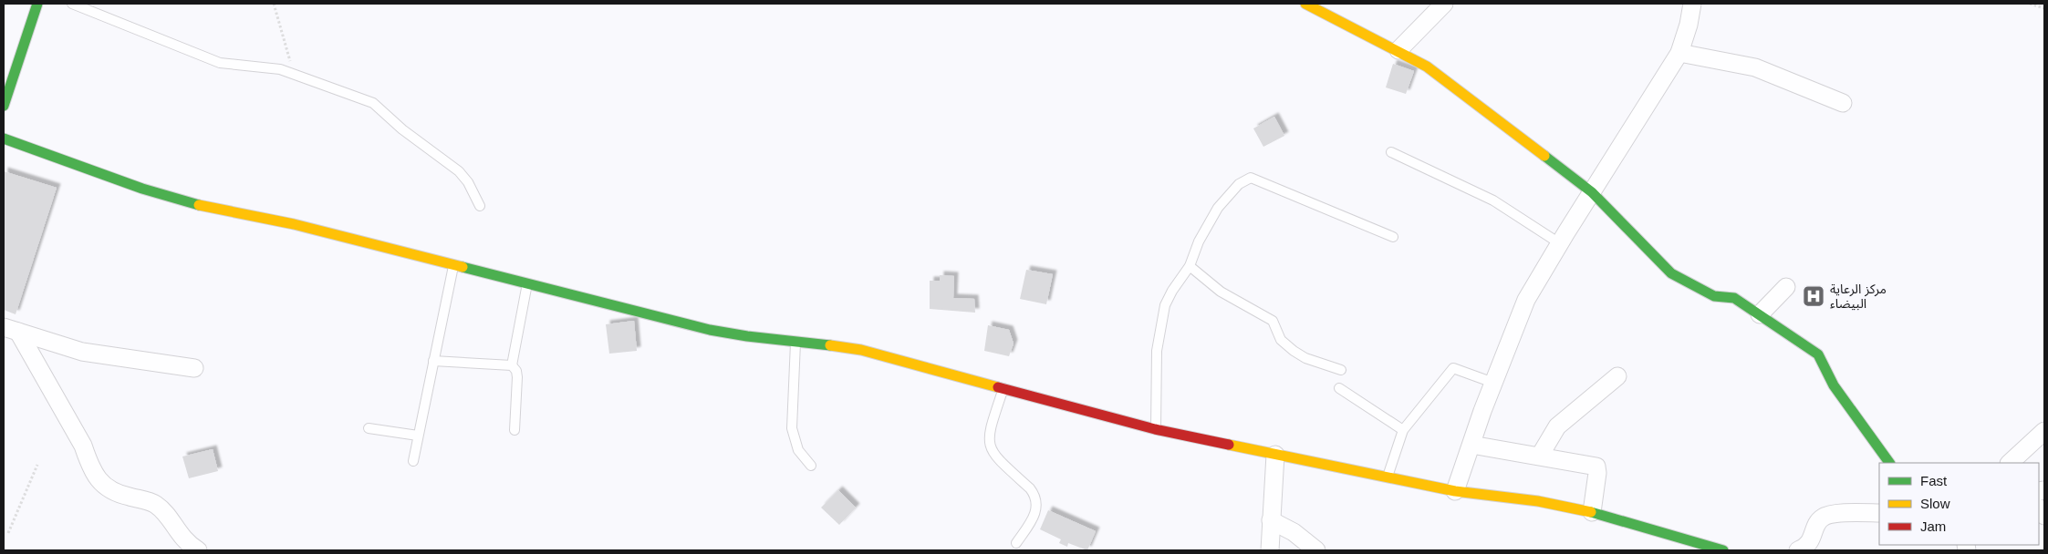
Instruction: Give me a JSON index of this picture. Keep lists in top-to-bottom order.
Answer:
{
  "places": {
    "hospital": ["مركز الرعاية البيضاء"]
  },
  "legend": ["Fast", "Slow", "Jam"]
}
